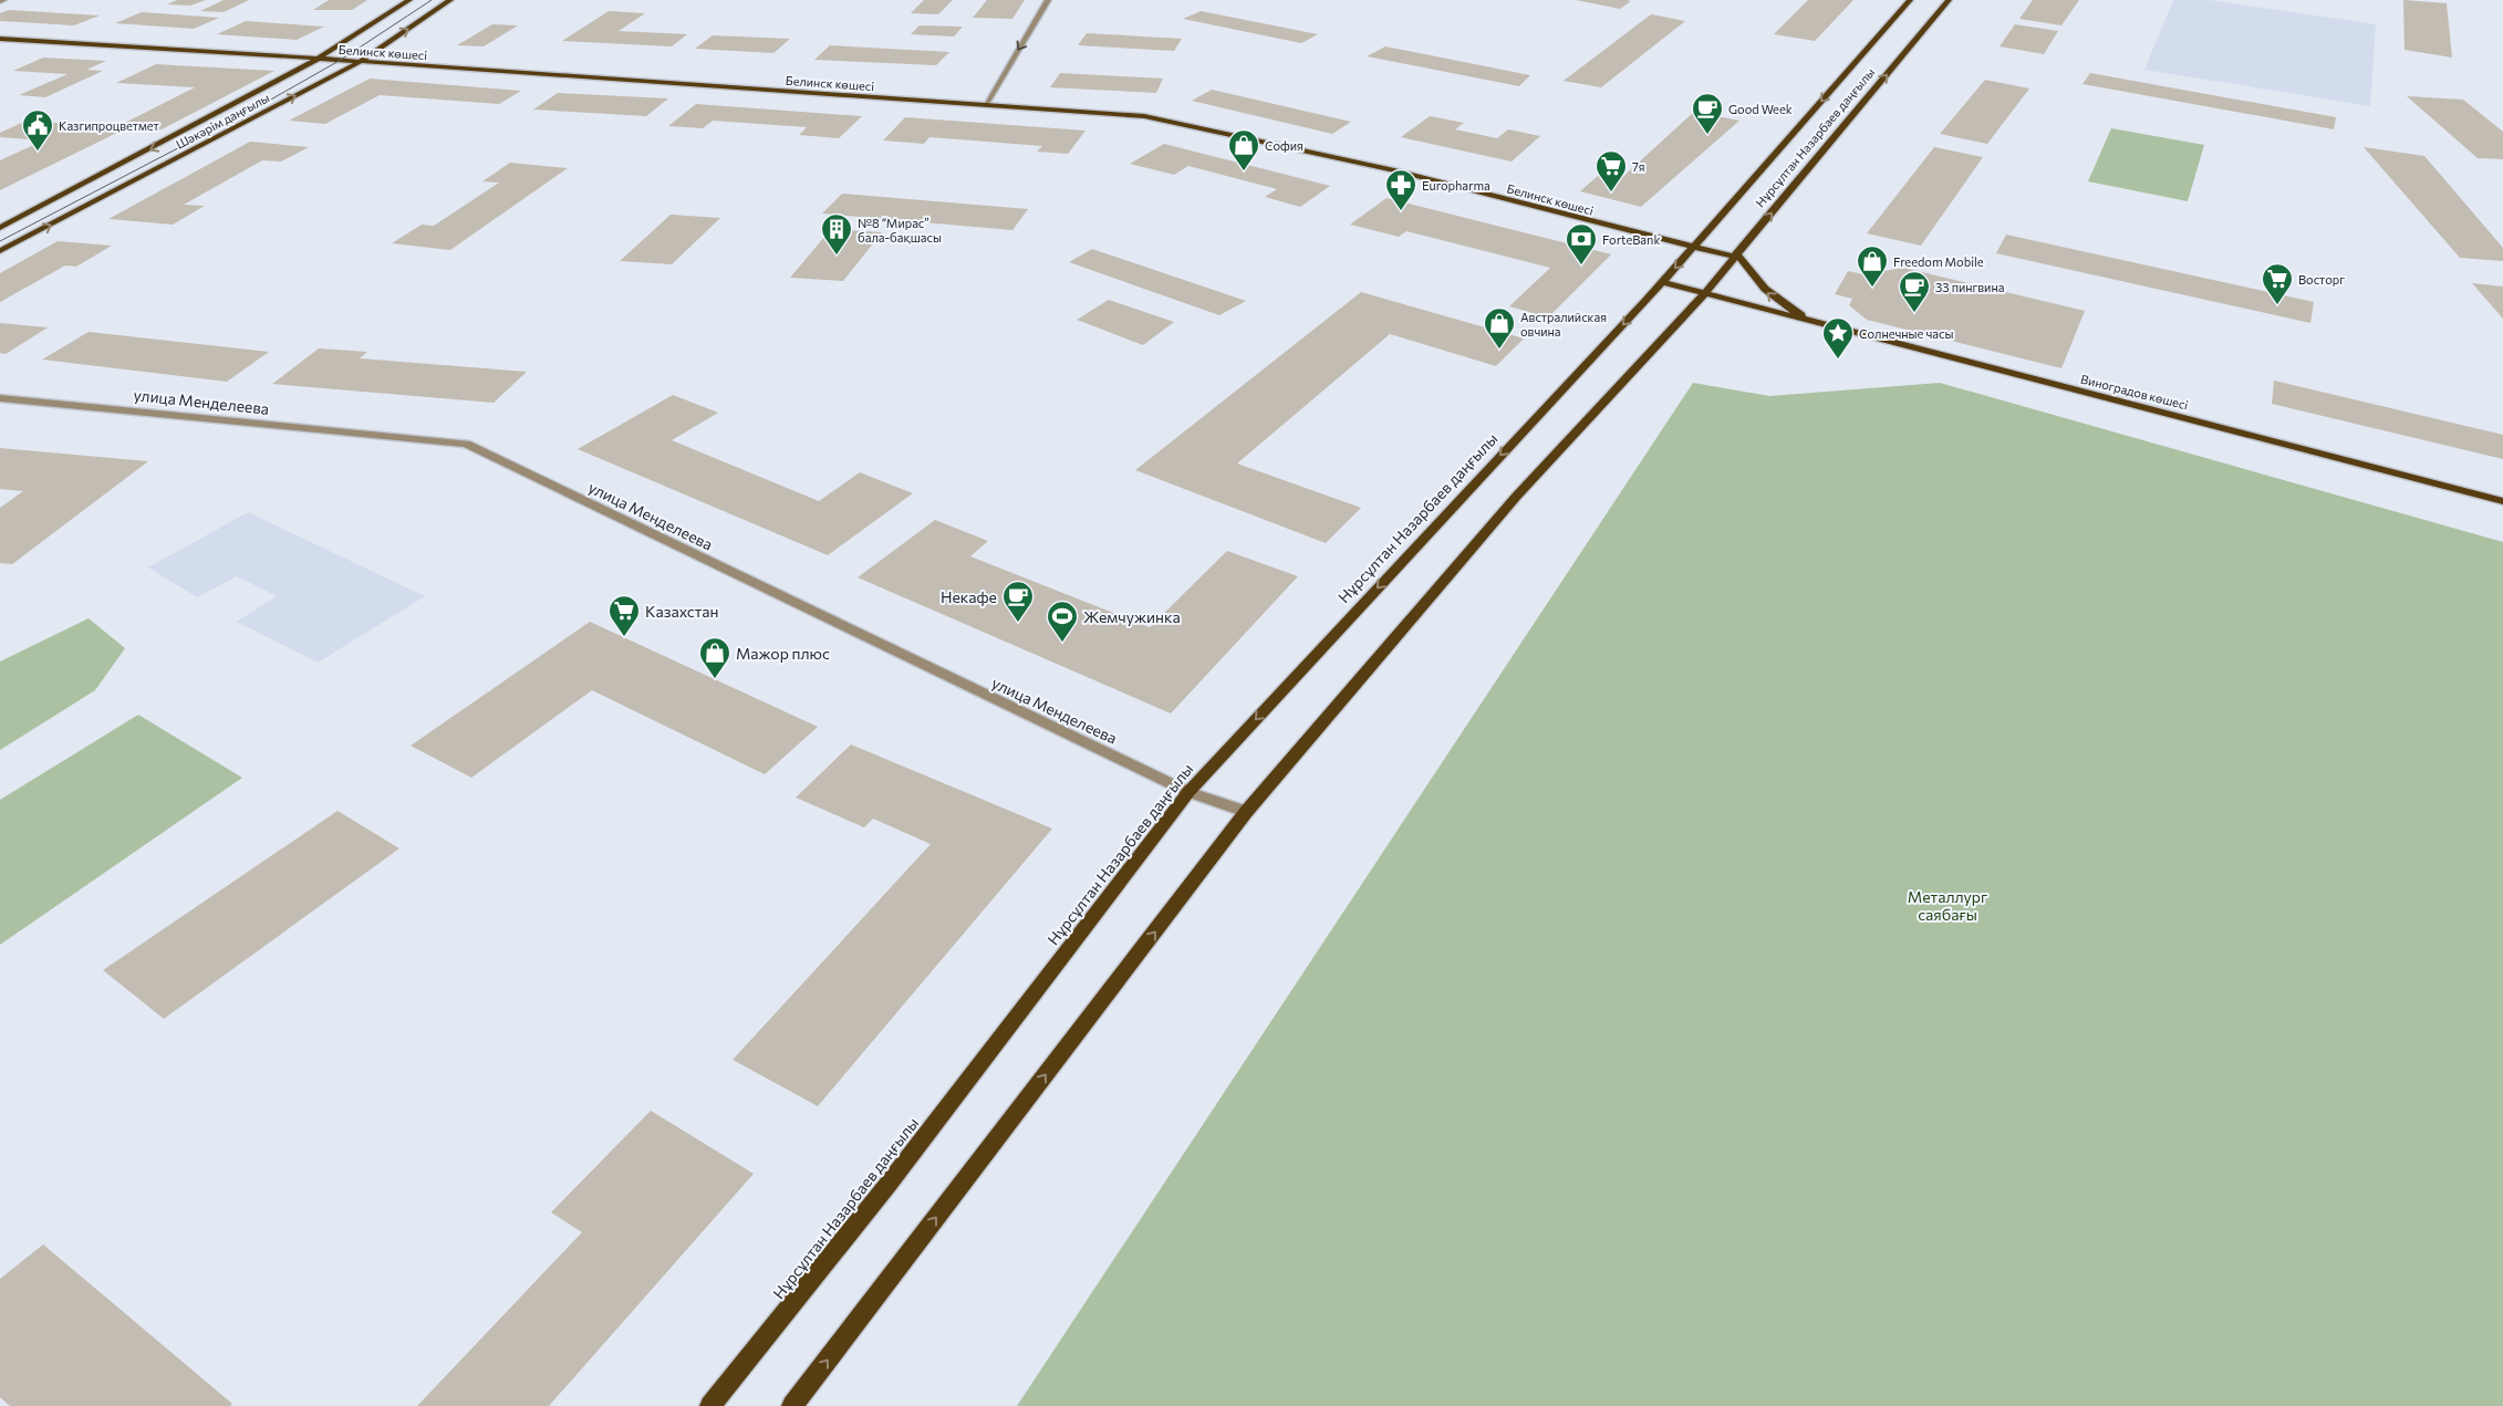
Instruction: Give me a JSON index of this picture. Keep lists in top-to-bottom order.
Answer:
{
  "streets": {
    "main road": [
      "Белинск көшесі",
      "Шәкәрім даңғылы",
      "Нұрсұлтан Назарбаев даңғылы",
      "Виноградов көшесі"
    ],
    "street": ["улица Менделеева"]
  },
  "crossings": [
    ["Белинск көшесі", "Шәкәрім даңғылы"],
    ["Белинск көшесі", "Нұрсұлтан Назарбаев даңғылы"],
    ["Нұрсұлтан Назарбаев даңғылы", "Виноградов көшесі"],
    ["Нұрсұлтан Назарбаев даңғылы", "улица Менделеева"]
  ],
  "parks": ["Металлург саябағы"],
  "places": {
    "cafe": ["Good Week", "33 пингвина", "Некафе"],
    "public building": ["Казгипроцветмет"],
    "shop": [
      "София",
      "Freedom Mobile",
      "Австралийская овчина",
      "Мажор плюс"
    ],
    "supermarket": ["7я", "Восторг", "Казахстан"],
    "pharmacy": ["Europharma"],
    "building": ["№8 “Мирас” бала-бақшасы"],
    "bank": ["ForteBank"],
    "place": ["Солнечные часы"],
    "sports": ["Жемчужинка"]
  }
}
